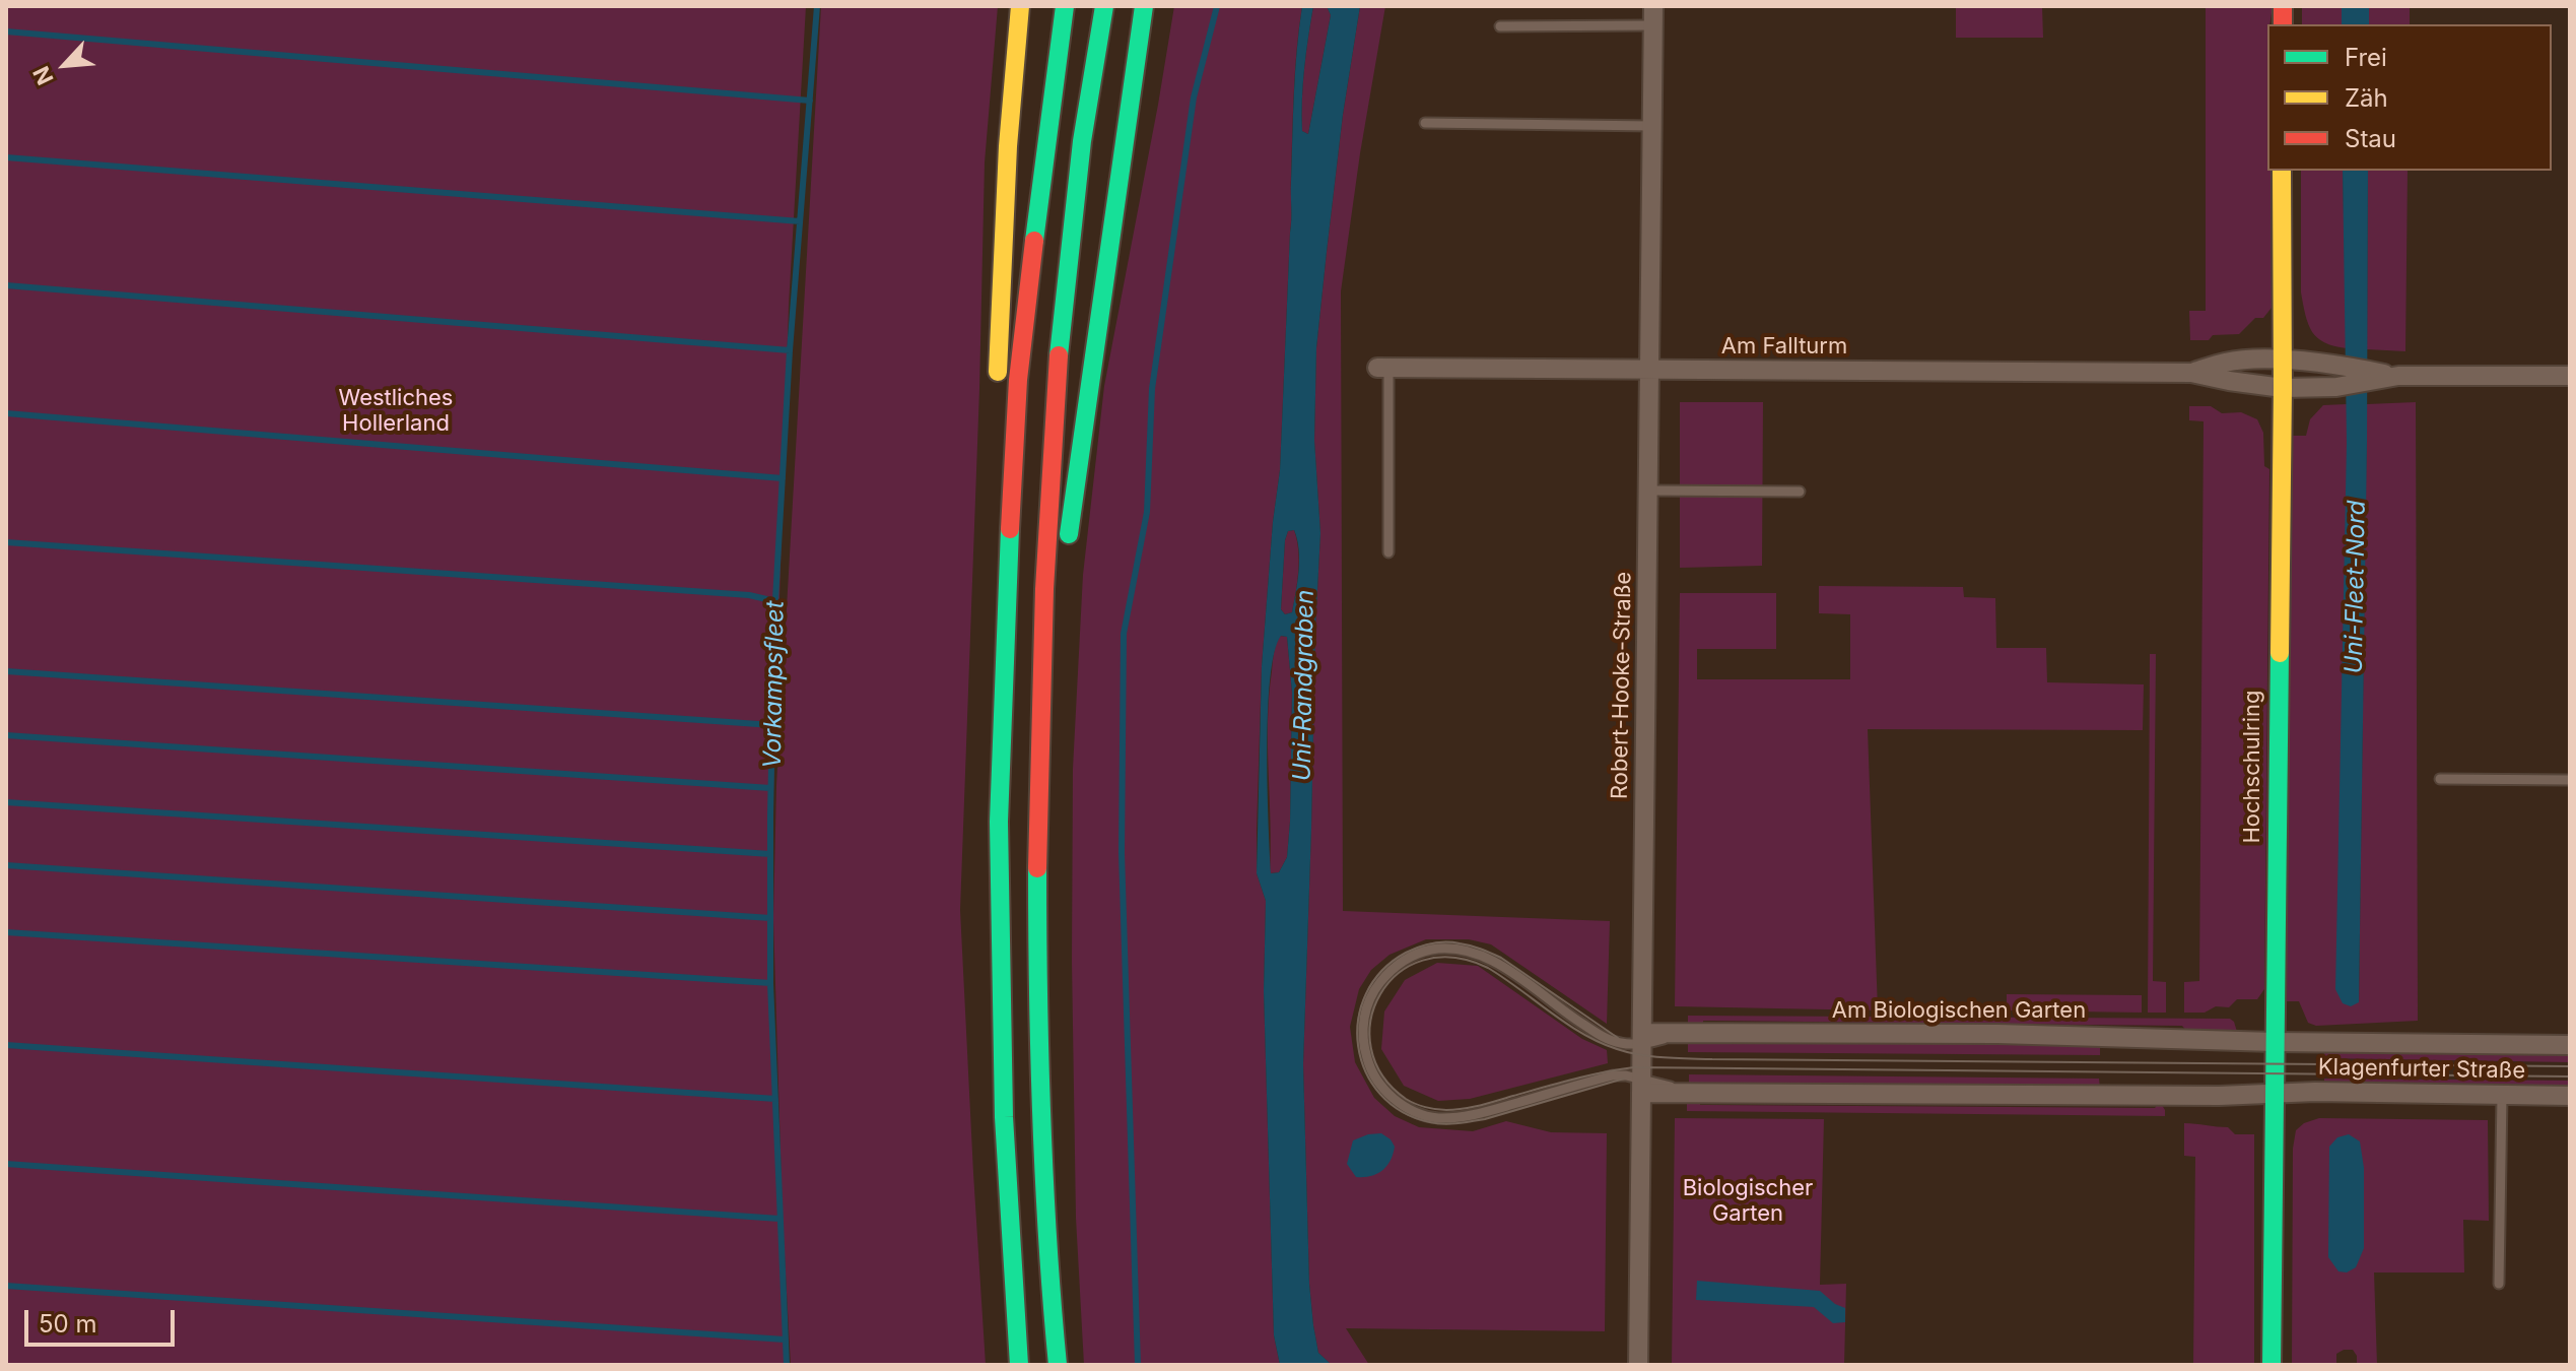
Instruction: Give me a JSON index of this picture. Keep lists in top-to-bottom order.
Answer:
{
  "streets": {
    "main road": ["Hochschulring"],
    "street": [
      "Am Fallturm",
      "Robert-Hooke-Straße",
      "Am Biologischen Garten",
      "Klagenfurter Straße"
    ]
  },
  "crossings": [
    ["Am Fallturm", "Robert-Hooke-Straße"],
    ["Am Fallturm", "Hochschulring"],
    ["Robert-Hooke-Straße", "Am Biologischen Garten"],
    ["Hochschulring", "Am Biologischen Garten"],
    ["Hochschulring", "Klagenfurter Straße"],
    ["Am Biologischen Garten", "Klagenfurter Straße"]
  ],
  "water": ["Uni-Fleet-Nord", "Vorkampsfleet", "Uni-Randgraben"],
  "parks": ["Westliches Hollerland", "Biologischer Garten"],
  "legend": ["Frei", "Zäh", "Stau"],
  "scale_bar": "50 m",
  "north": "bottom left"
}
